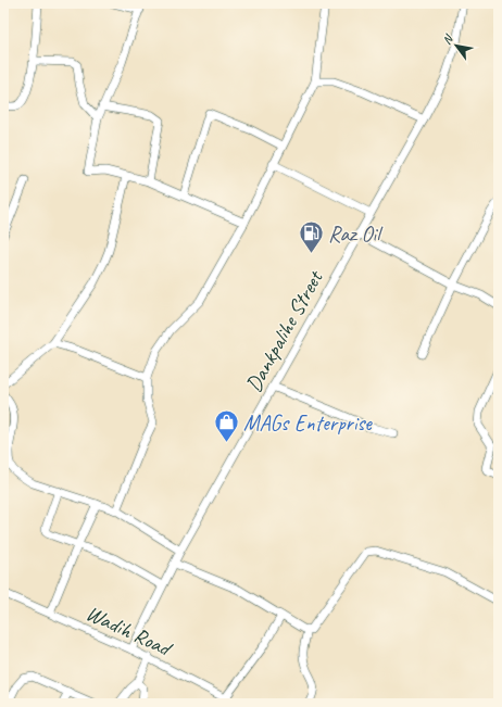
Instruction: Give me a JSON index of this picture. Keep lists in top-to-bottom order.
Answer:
{
  "streets": {
    "street": ["Dankpalihe Street", "Wadih Road"]
  },
  "crossings": [
    ["Dankpalihe Street", "Wadih Road"]
  ],
  "places": {
    "fuel station": ["Raz Oil"],
    "shop": ["MAGs Enterprise"]
  },
  "north": "top left"
}
